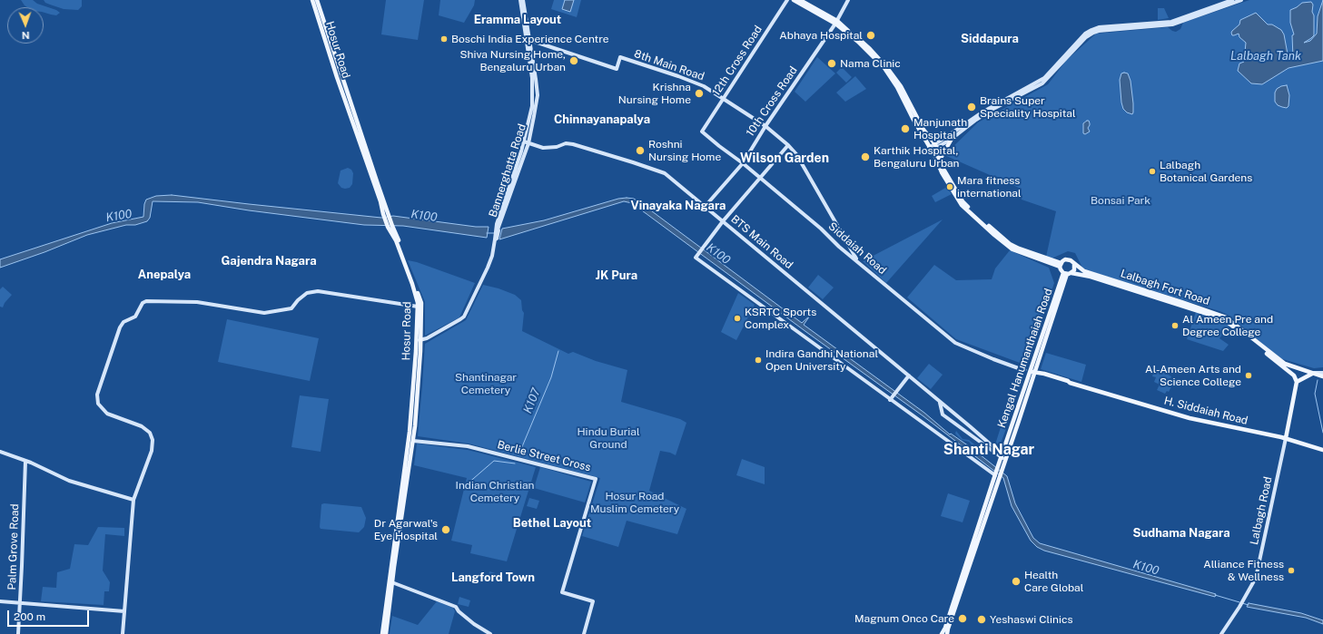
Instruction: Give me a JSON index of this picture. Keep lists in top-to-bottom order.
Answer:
{
  "streets": {
    "main road": [
      "Hosur Road",
      "Lalbagh Fort Road",
      "Kengal Hanumanthaiah Road",
      "H. Siddaiah Road",
      "Lalbagh Road"
    ],
    "street": [
      "12th Cross Road",
      "8th Main Road",
      "10th Cross Road",
      "Bannerghatta Road",
      "BTS Main Road",
      "Siddaiah Road",
      "Berlie Street Cross",
      "Palm Grove Road"
    ]
  },
  "crossings": [
    ["Hosur Road", "Bannerghatta Road"],
    ["Hosur Road", "Berlie Street Cross"],
    ["12th Cross Road", "8th Main Road"],
    ["12th Cross Road", "Siddaiah Road"],
    ["8th Main Road", "10th Cross Road"],
    ["8th Main Road", "Bannerghatta Road"],
    ["8th Main Road", "Siddaiah Road"],
    ["10th Cross Road", "BTS Main Road"],
    ["10th Cross Road", "Siddaiah Road"],
    ["Bannerghatta Road", "BTS Main Road"],
    ["BTS Main Road", "Kengal Hanumanthaiah Road"],
    ["Siddaiah Road", "Kengal Hanumanthaiah Road"],
    ["Siddaiah Road", "H. Siddaiah Road"],
    ["Lalbagh Fort Road", "Kengal Hanumanthaiah Road"],
    ["Lalbagh Fort Road", "Lalbagh Road"],
    ["Kengal Hanumanthaiah Road", "H. Siddaiah Road"],
    ["H. Siddaiah Road", "Lalbagh Road"]
  ],
  "districts": [
    "Eramma Layout",
    "Siddapura",
    "Chinnayanapalya",
    "Wilson Garden",
    "Vinayaka Nagara",
    "Gajendra Nagara",
    "Anepalya",
    "JK Pura",
    "Shanti Nagar",
    "Bethel Layout",
    "Sudhama Nagara",
    "Langford Town"
  ],
  "water": ["Lalbagh Tank", "K100", "K107"],
  "parks": [
    "Bonsai Park",
    "Shantinagar Cemetery",
    "Hindu Burial Ground",
    "Indian Christian Cemetery",
    "Hosur Road Muslim Cemetery"
  ],
  "places": [
    "Abhaya Hospital",
    "Boschi India Experience Centre",
    "Shiva Nursing Home, Bengaluru Urban",
    "Nama Clinic",
    "Krishna Nursing Home",
    "Brains Super Speciality Hospital",
    "Manjunath Hospital",
    "Roshni Nursing Home",
    "Karthik Hospital, Bengaluru Urban",
    "Lalbagh Botanical Gardens",
    "Mara fitness international",
    "KSRTC Sports Complex",
    "Al Ameen Pre and Degree College",
    "Indira Gandhi National Open University",
    "Al-Ameen Arts and Science College",
    "Dr Agarwal's Eye Hospital",
    "Alliance Fitness & Wellness",
    "Health Care Global",
    "Magnum Onco Care",
    "Yeshaswi Clinics"
  ],
  "scale_bar": "200 m",
  "north": "bottom"
}
